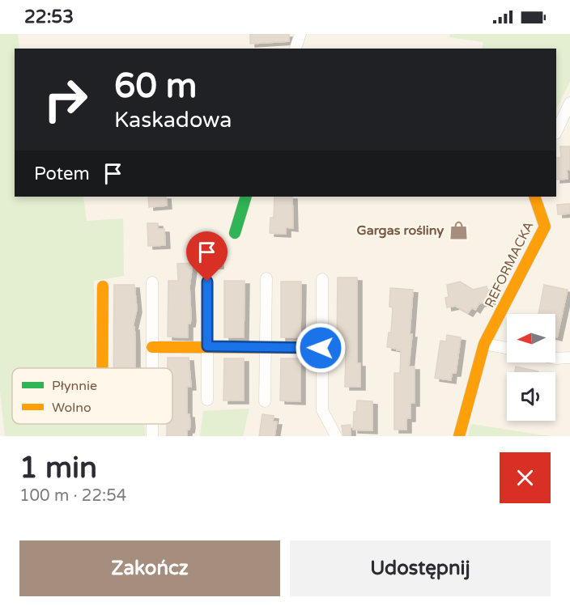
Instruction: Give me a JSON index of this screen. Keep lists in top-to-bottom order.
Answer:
{
  "streets": {
    "street": ["REFORMACKA"]
  },
  "places": {
    "shop": ["Gargas rośliny"]
  },
  "legend": ["Płynnie", "Wolno"],
  "north": "left",
  "page": {
    "status": "22:53",
    "turn": ["60 m", "Kaskadowa"],
    "then": "Potem",
    "heading": ["1 min", "100 m · 22:54"],
    "buttons": ["Zakończ", "Udostępnij"]
  }
}
